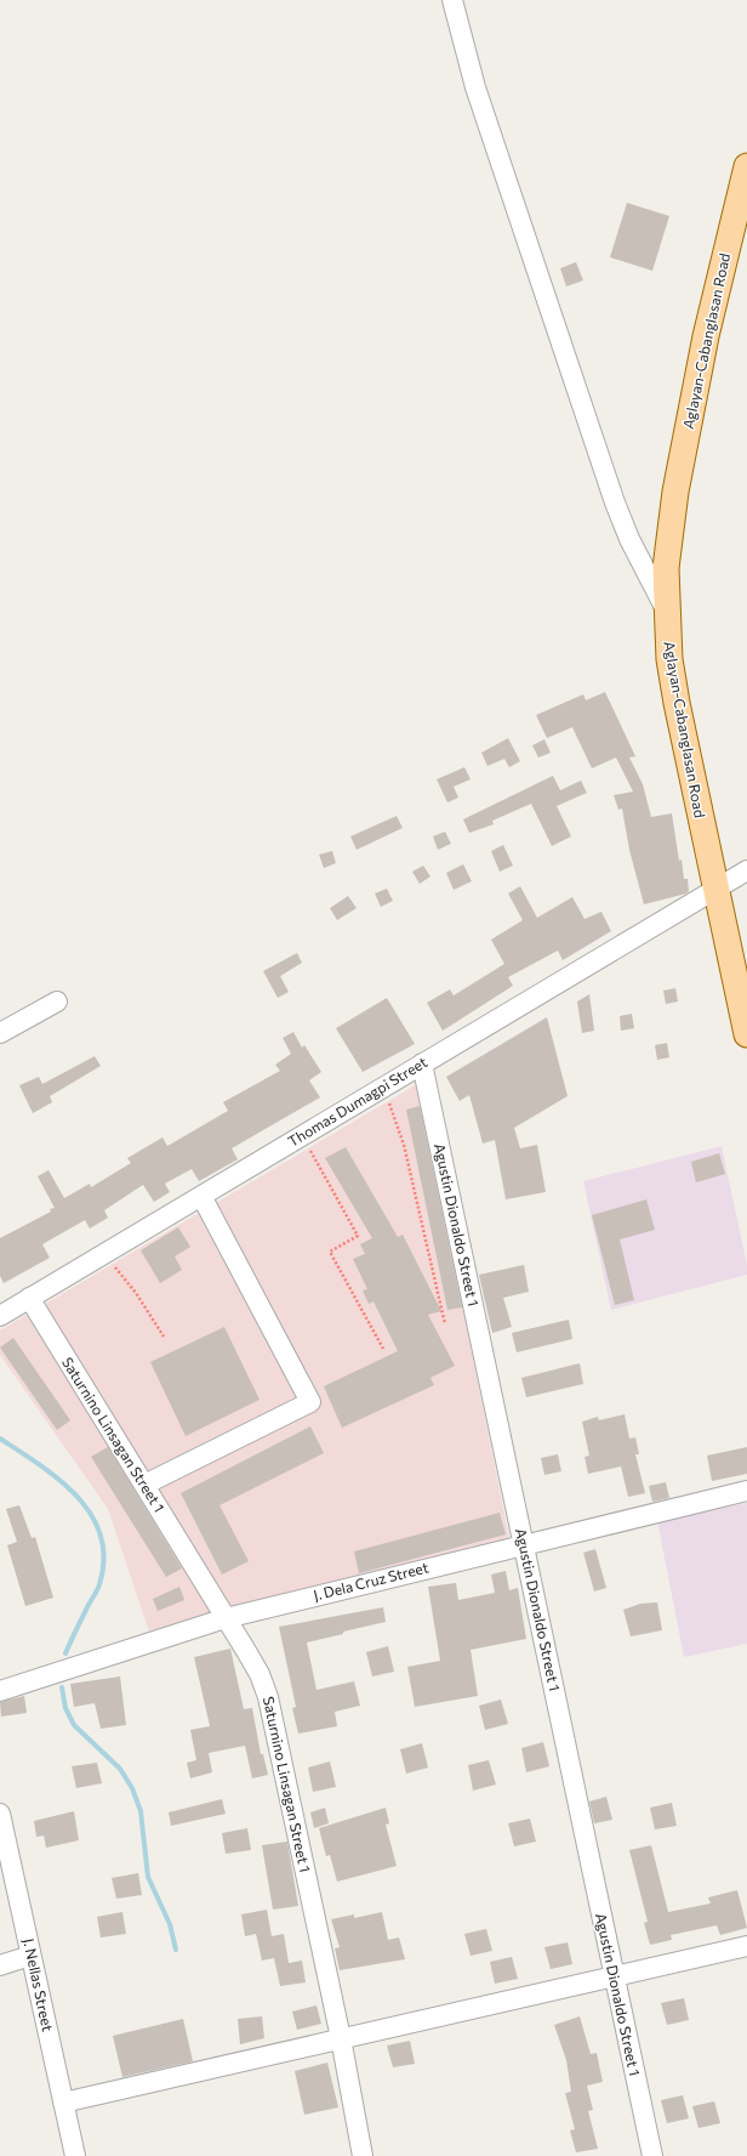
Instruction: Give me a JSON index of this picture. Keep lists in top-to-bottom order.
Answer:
{
  "streets": {
    "main road": ["Aglayan-Cabanglasan Road"],
    "street": [
      "Thomas Dumagpi Street",
      "Agustin Dionaldo Street 1",
      "Saturnino Linsagan Street 1",
      "J. Dela Cruz Street",
      "J. Nellas Street"
    ]
  },
  "crossings": [
    ["Aglayan-Cabanglasan Road", "Thomas Dumagpi Street"],
    ["Thomas Dumagpi Street", "Agustin Dionaldo Street 1"],
    ["Thomas Dumagpi Street", "Saturnino Linsagan Street 1"],
    ["Agustin Dionaldo Street 1", "J. Dela Cruz Street"],
    ["Saturnino Linsagan Street 1", "J. Dela Cruz Street"]
  ]
}
